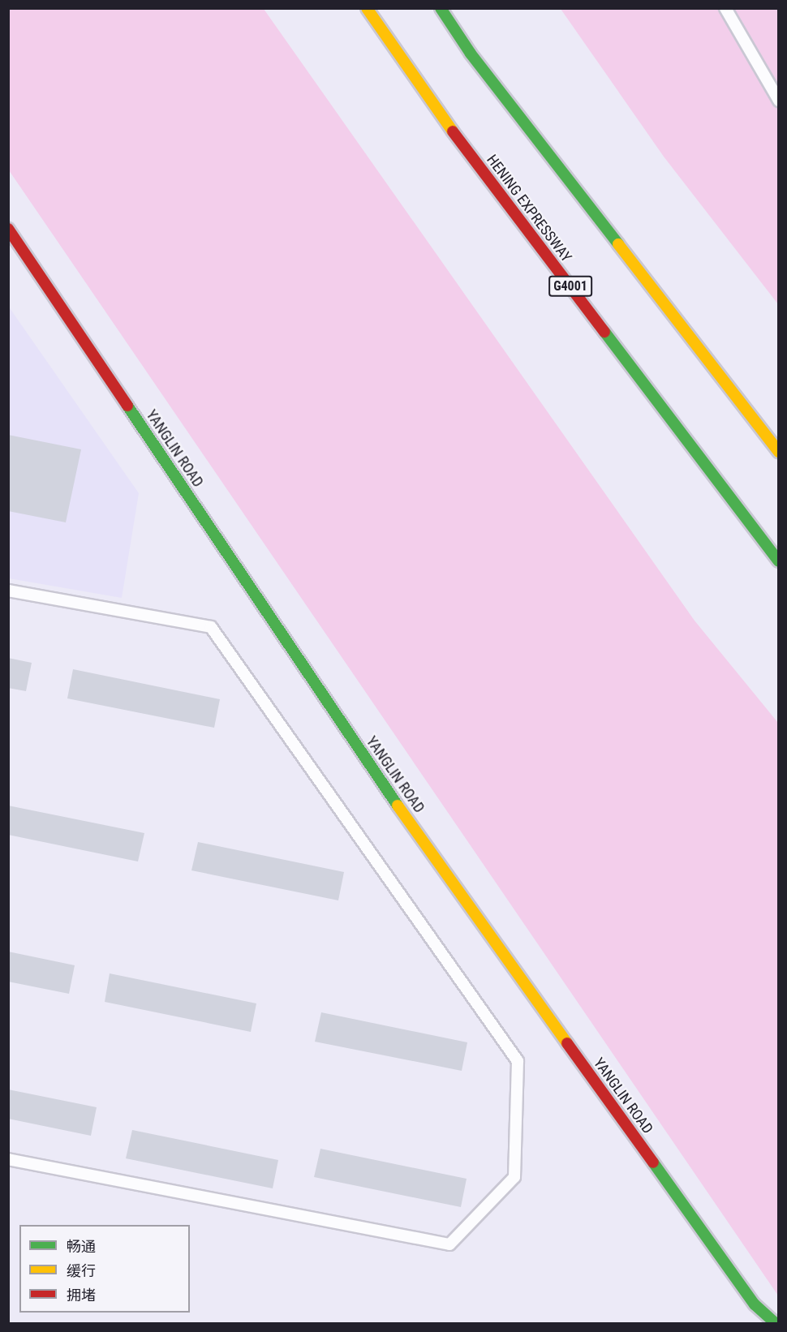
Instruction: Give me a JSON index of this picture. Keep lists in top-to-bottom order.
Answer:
{
  "streets": {
    "main road": ["HENING EXPRESSWAY", "G4001", "YANGLIN ROAD"]
  },
  "legend": ["畅通", "缓行", "拥堵"]
}
